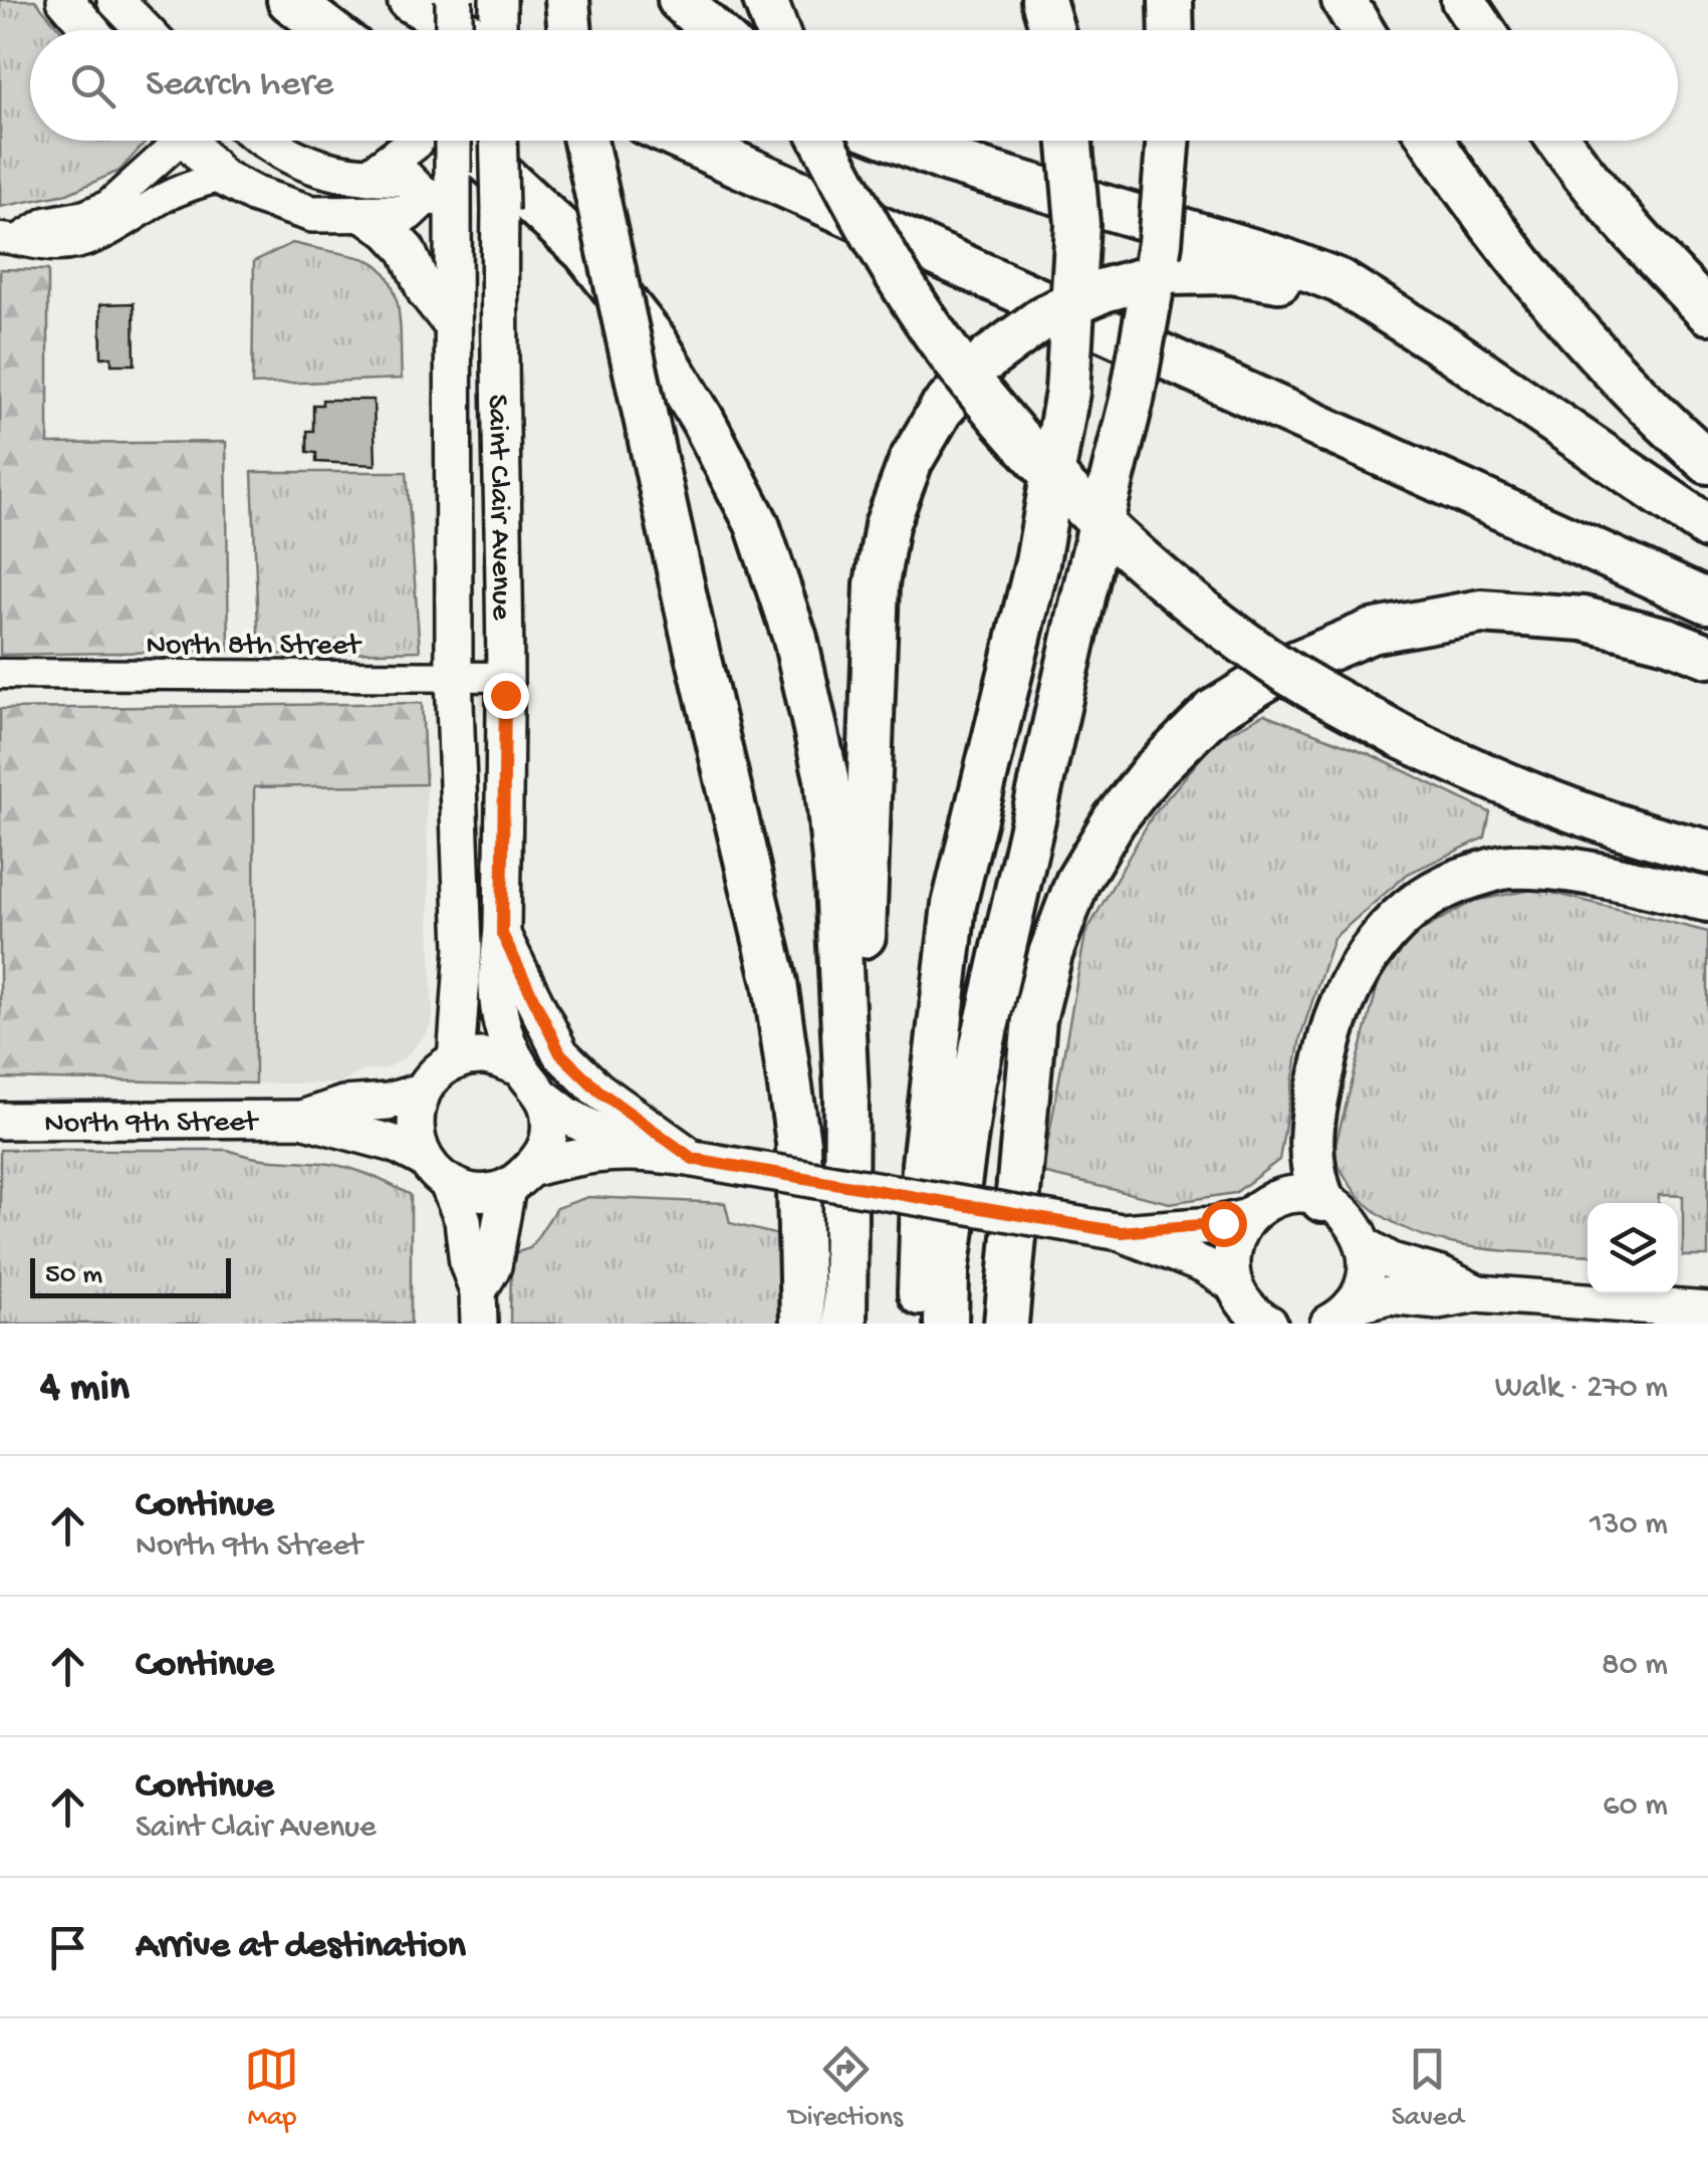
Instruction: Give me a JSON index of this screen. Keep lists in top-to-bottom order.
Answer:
{
  "streets": {
    "main road": ["Saint Clair Avenue", "North 9th Street"],
    "street": ["North 8th Street"]
  },
  "crossings": [
    ["Saint Clair Avenue", "North 8th Street"],
    ["Saint Clair Avenue", "North 9th Street"]
  ],
  "scale_bar": "50 m",
  "page": {
    "search": "Search here",
    "scale": "50 m",
    "heading": ["4 min", "Walk · 270 m"],
    "list": [
      ["Continue", "North 9th Street", "130 m"],
      ["Continue", "80 m"],
      ["Continue", "Saint Clair Avenue", "60 m"],
      "Arrive at destination"
    ],
    "nav": ["Map", "Directions", "Saved"]
  }
}
